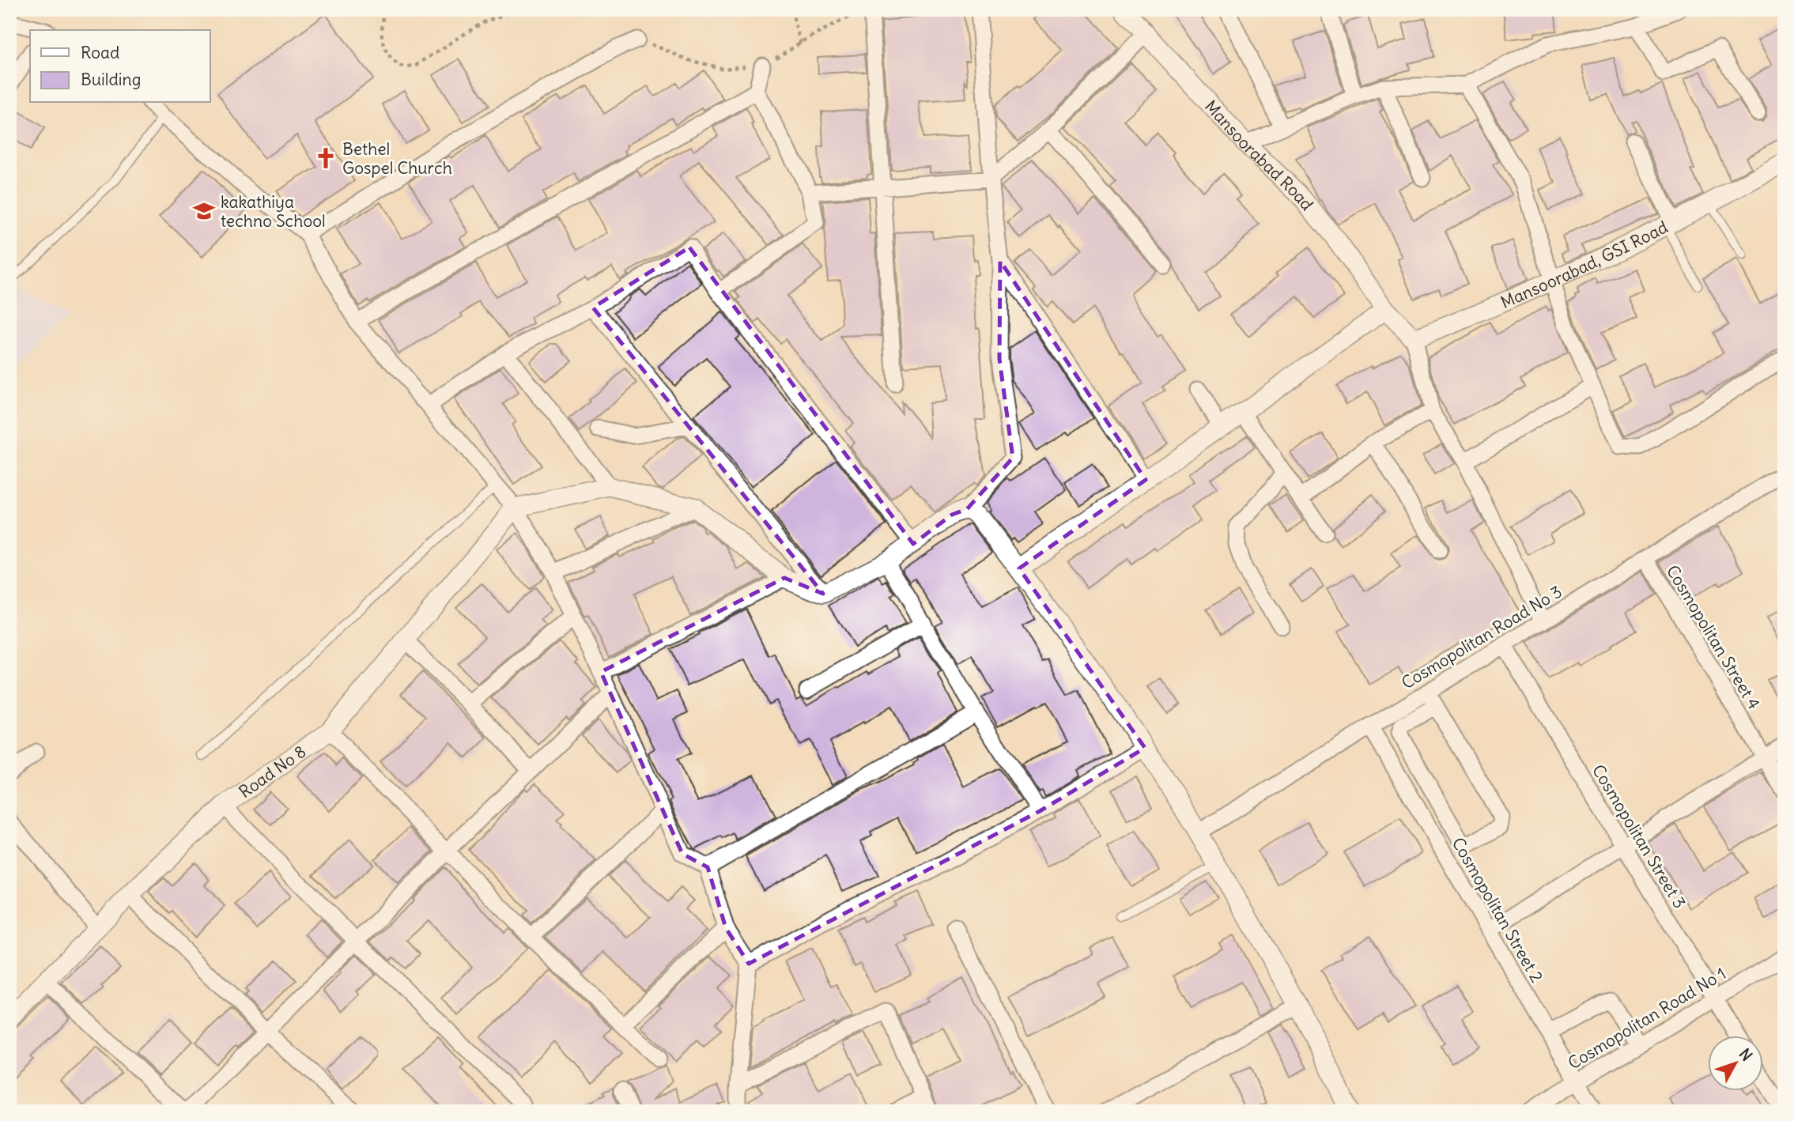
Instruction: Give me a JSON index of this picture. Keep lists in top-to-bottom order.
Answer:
{
  "streets": {
    "street": [
      "Mansoorabad Road",
      "Mansoorabad, GSI Road",
      "Cosmopolitan Road No 3",
      "Cosmopolitan Street 4",
      "Road No 8",
      "Cosmopolitan Street 3",
      "Cosmopolitan Street 2",
      "Cosmopolitan Road No 1"
    ]
  },
  "crossings": [
    ["Cosmopolitan Road No 3", "Cosmopolitan Street 4"],
    ["Cosmopolitan Road No 3", "Cosmopolitan Street 3"],
    ["Cosmopolitan Road No 3", "Cosmopolitan Street 2"],
    ["Cosmopolitan Street 3", "Cosmopolitan Road No 1"],
    ["Cosmopolitan Street 2", "Cosmopolitan Road No 1"]
  ],
  "places": {
    "church": ["Bethel Gospel Church"],
    "school or university": ["kakathiya techno School"]
  },
  "legend": ["Road", "Building"],
  "north": "top right"
}
